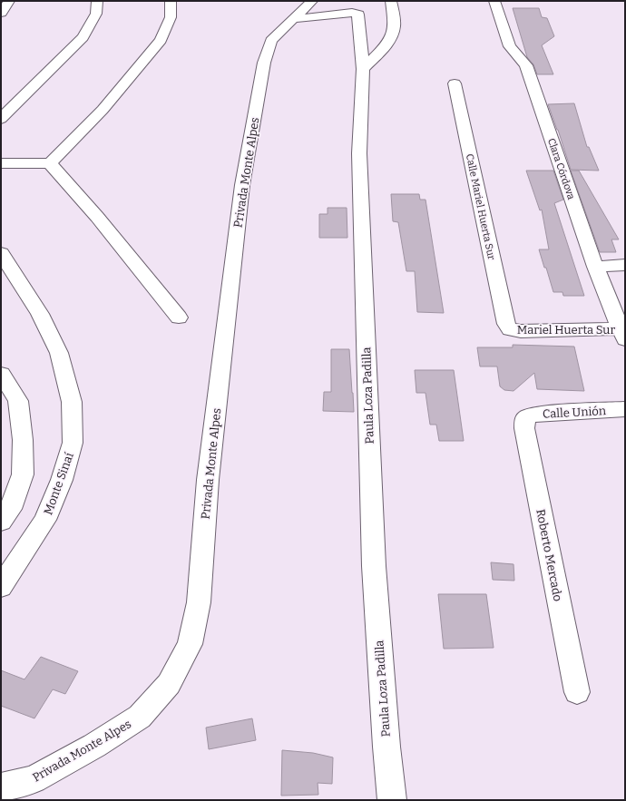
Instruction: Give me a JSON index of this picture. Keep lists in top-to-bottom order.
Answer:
{
  "streets": {
    "street": [
      "Clara Córdova",
      "Privada Monte Alpes",
      "Calle Mariel Huerta Sur",
      "Mariel Huerta Sur",
      "Paula Loza Padilla",
      "Calle Unión",
      "Monte Sinaí",
      "Roberto Mercado"
    ]
  },
  "crossings": [
    ["Clara Córdova", "Mariel Huerta Sur"],
    ["Privada Monte Alpes", "Paula Loza Padilla"],
    ["Calle Mariel Huerta Sur", "Mariel Huerta Sur"],
    ["Calle Unión", "Roberto Mercado"]
  ]
}
